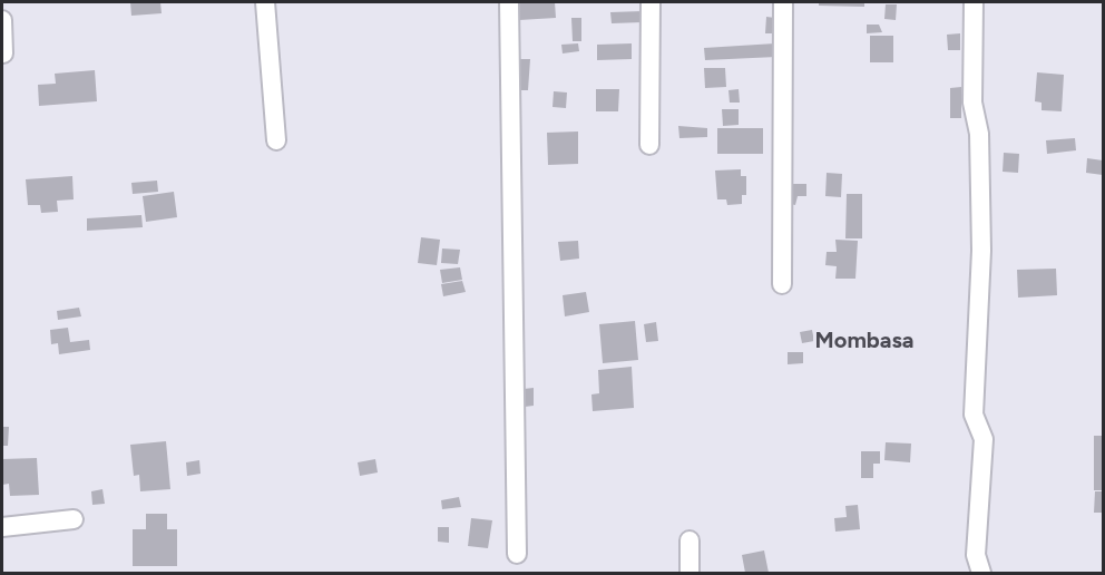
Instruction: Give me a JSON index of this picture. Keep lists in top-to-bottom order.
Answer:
{
  "districts": ["Mombasa"]
}
